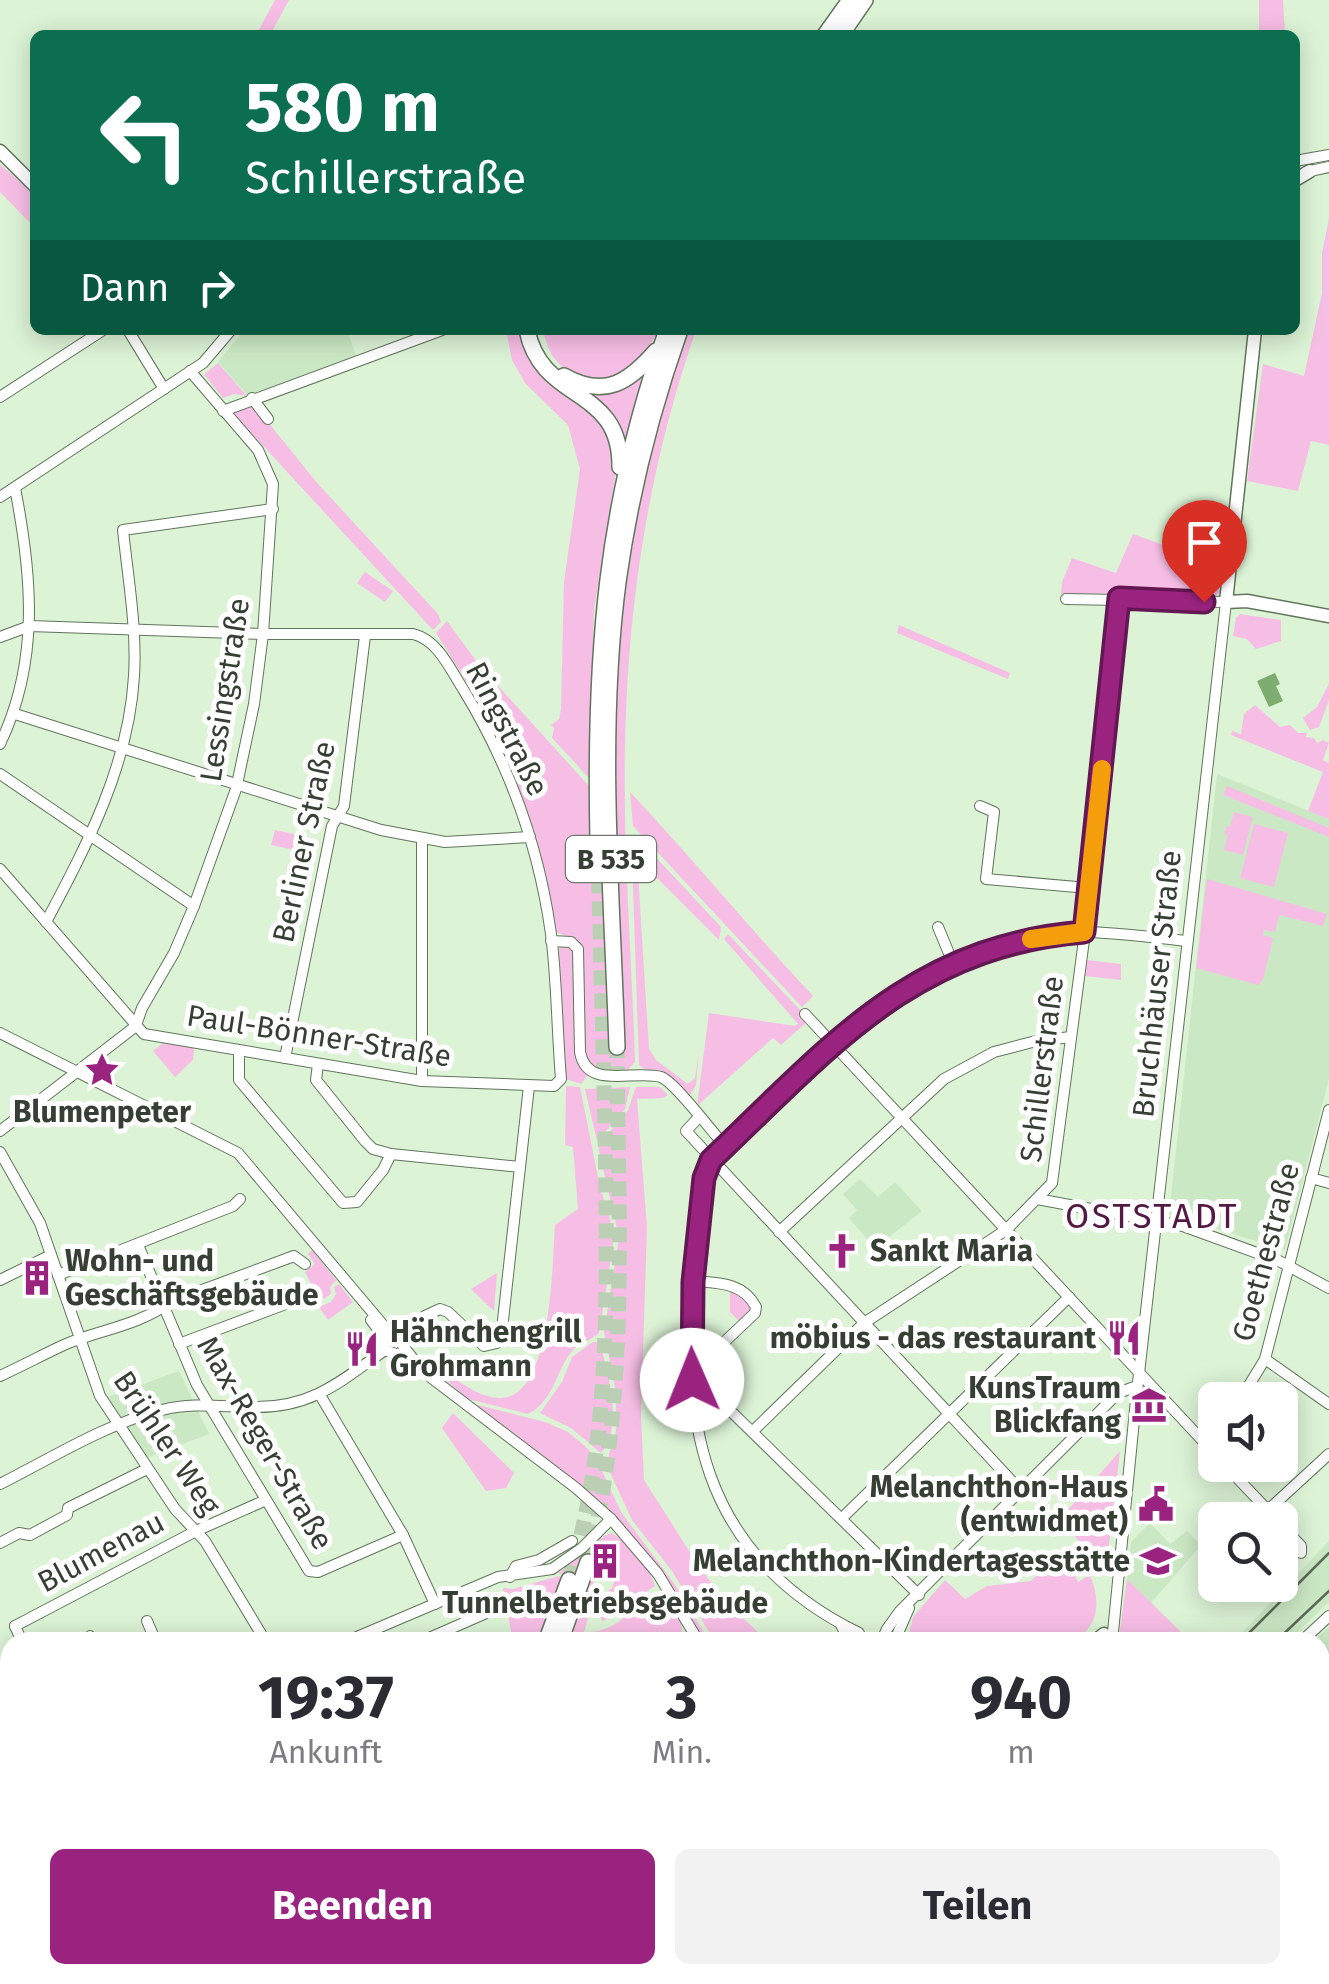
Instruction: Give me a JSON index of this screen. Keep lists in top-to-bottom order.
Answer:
{
  "streets": {
    "highway": ["B 535"],
    "street": [
      "Lessingstraße",
      "Ringstraße",
      "Berliner Straße",
      "Bruchhäuser Straße",
      "Paul-Bönner-Straße",
      "Schillerstraße",
      "Goethestraße",
      "Brühler Weg",
      "Max-Reger-Straße",
      "Blumenau"
    ]
  },
  "crossings": [
    ["Lessingstraße", "Paul-Bönner-Straße"],
    ["Ringstraße", "Berliner Straße"],
    ["Ringstraße", "Paul-Bönner-Straße"],
    ["Berliner Straße", "Paul-Bönner-Straße"],
    ["Brühler Weg", "Blumenau"],
    ["Max-Reger-Straße", "Blumenau"]
  ],
  "districts": ["OSTSTADT"],
  "places": {
    "place": ["Blumenpeter"],
    "church": ["Sankt Maria"],
    "building": ["Wohn- und Geschäftsgebäude", "Tunnelbetriebsgebäude"],
    "restaurant": ["möbius - das restaurant", "Hähnchengrill Grohmann"],
    "museum": ["KunsTraum Blickfang"],
    "public building": ["Melanchthon-Haus (entwidmet)"],
    "school or university": ["Melanchthon-Kindertagesstätte"]
  },
  "page": {
    "turn": ["580 m", "Schillerstraße"],
    "then": "Dann",
    "eta": [
      "19:37",
      "Ankunft",
      "3",
      "Min.",
      "940",
      "m"
    ],
    "buttons": ["Beenden", "Teilen"]
  }
}
